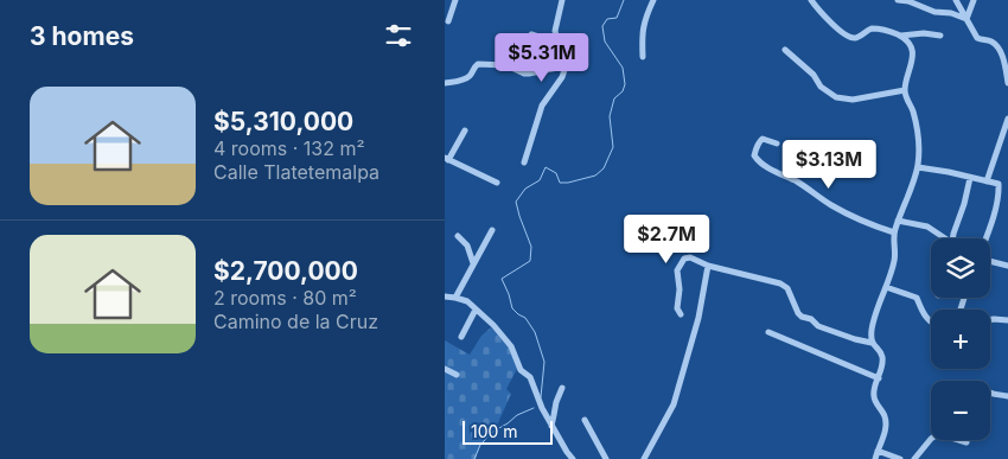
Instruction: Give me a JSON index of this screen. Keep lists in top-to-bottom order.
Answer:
{
  "scale_bar": "100 m",
  "page": {
    "heading": "3 homes",
    "price": ["$5.31M", "$3.13M", "$2.7M"],
    "list": [
      {
        "name": "$5,310,000",
        "note": "4 rooms · 132 m² · Calle Tlatetemalpa"
      },
      {
        "name": "$2,700,000",
        "note": "2 rooms · 80 m² · Camino de la Cruz"
      }
    ],
    "map_buttons": ["+", "−"],
    "scale": "100 m"
  }
}
